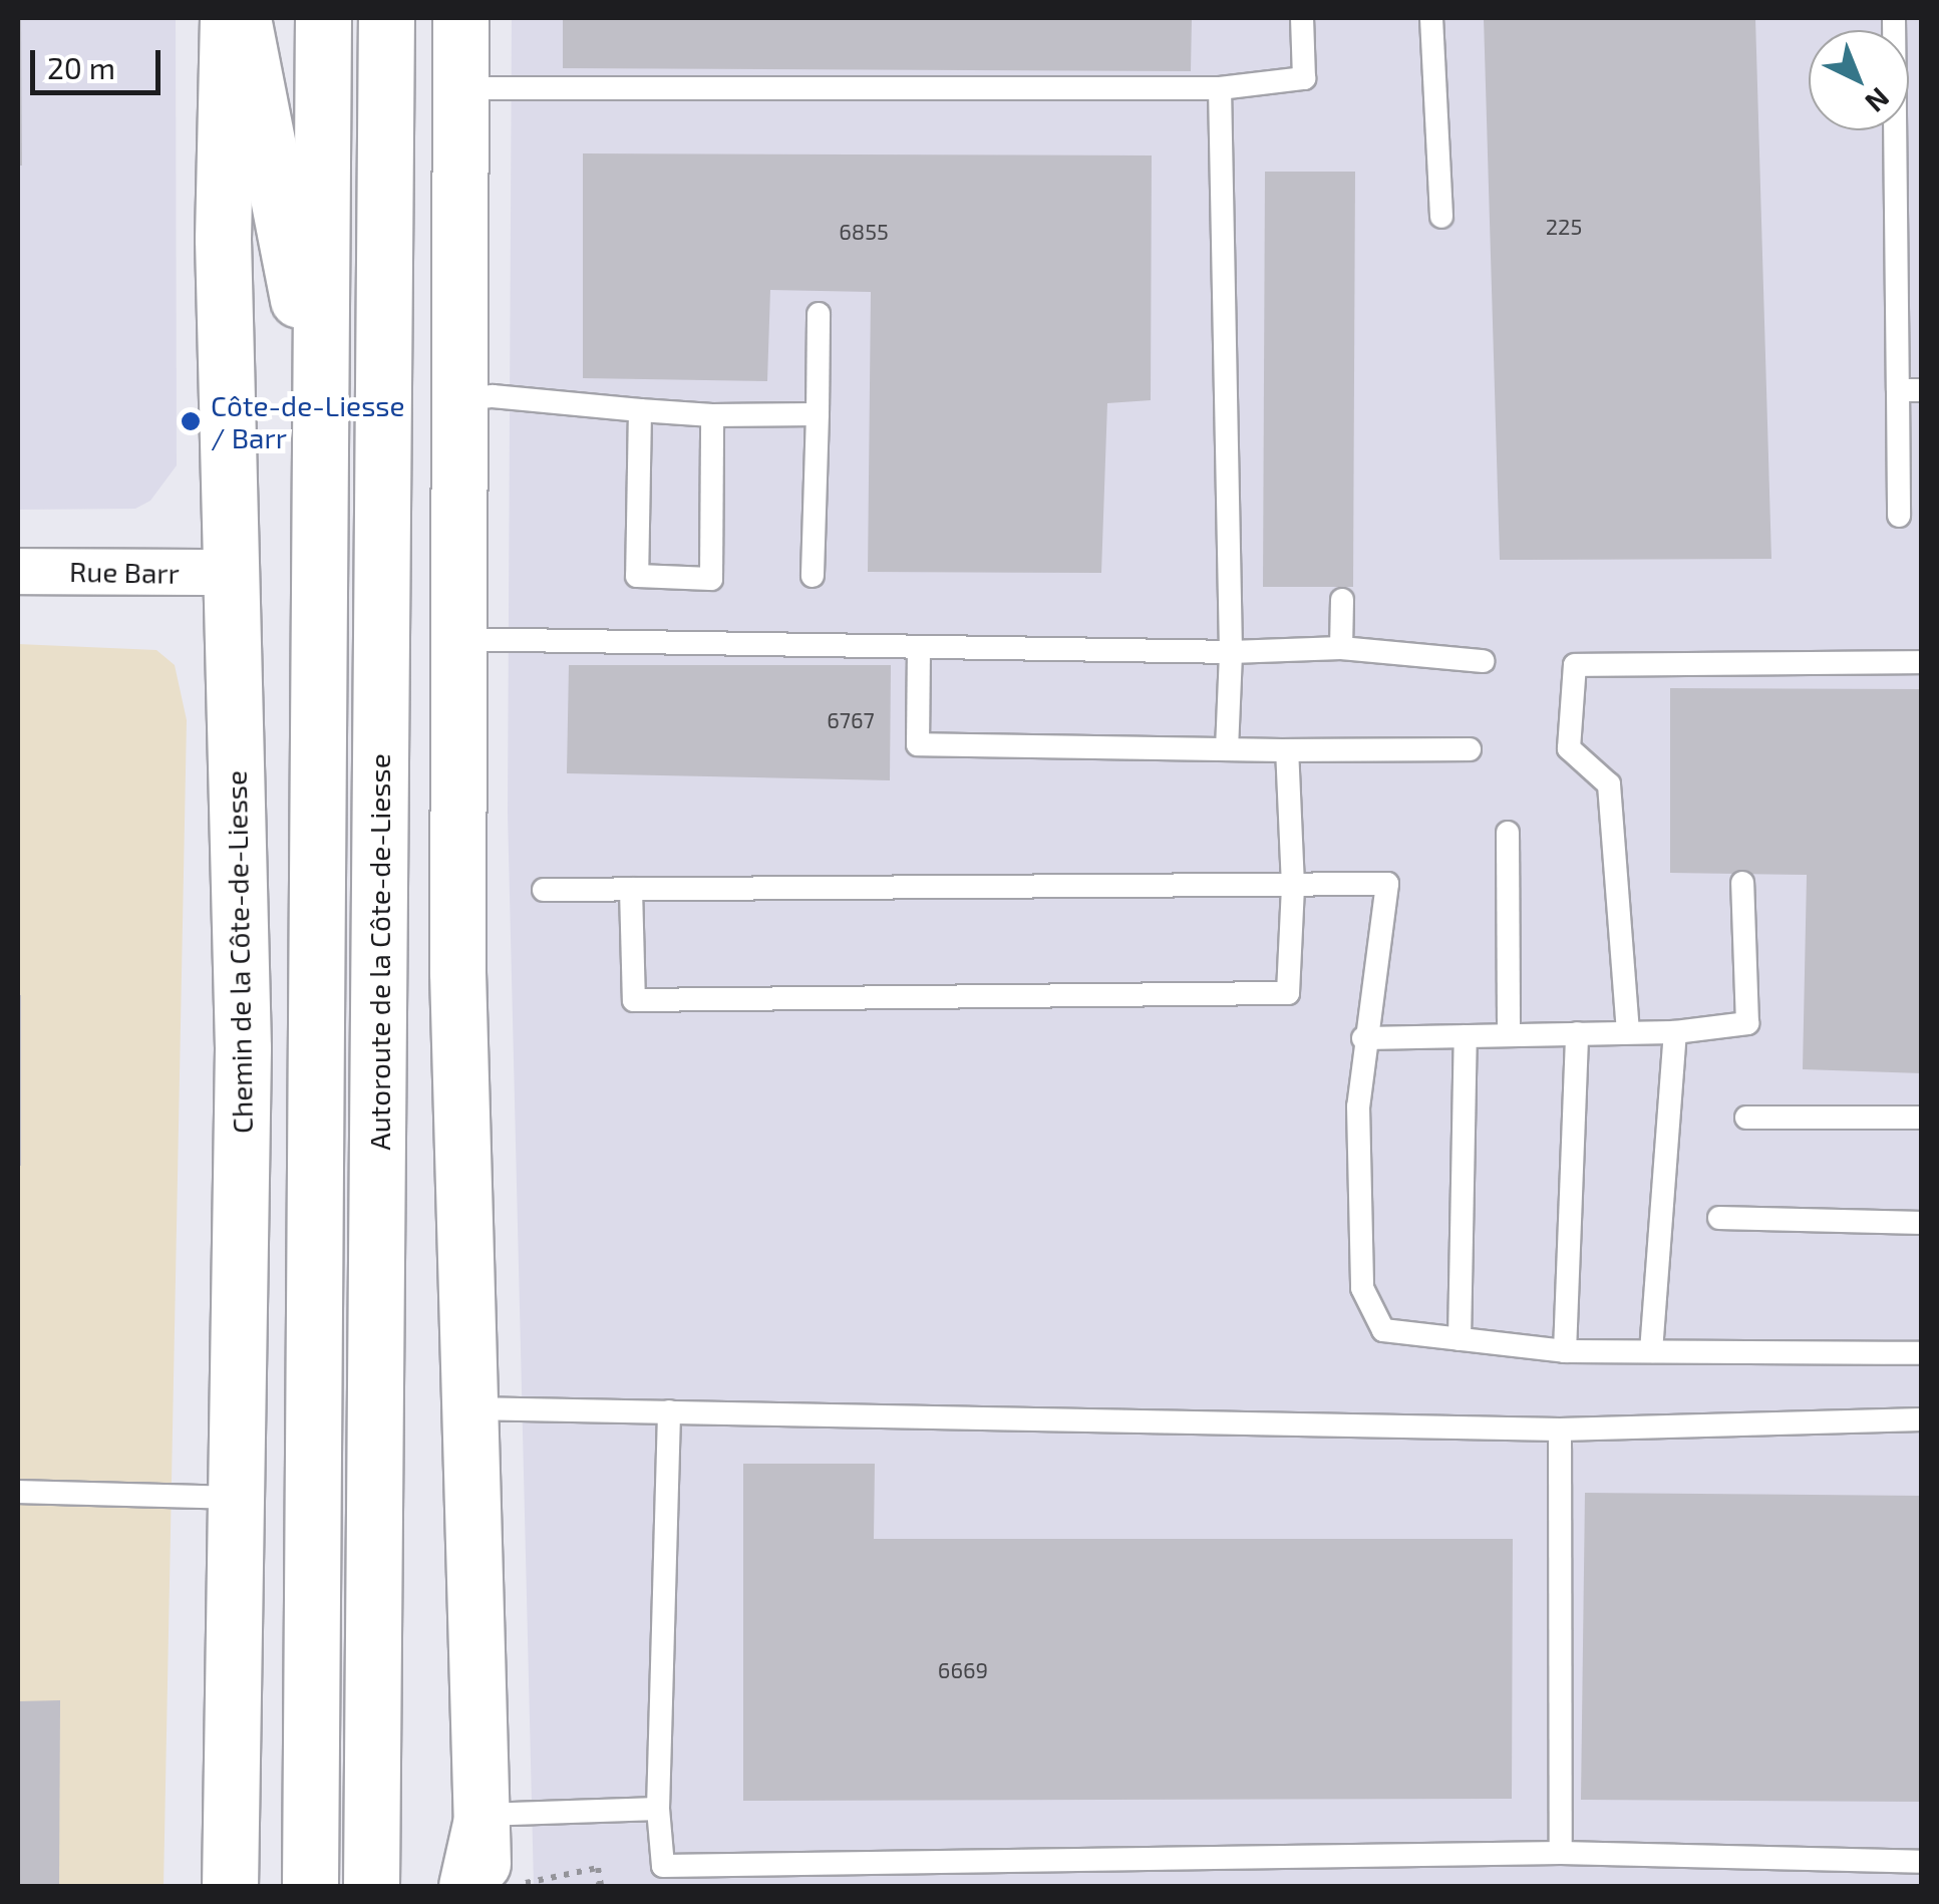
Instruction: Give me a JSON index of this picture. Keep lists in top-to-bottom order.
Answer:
{
  "streets": {
    "main road": ["Chemin de la Côte-de-Liesse", "Autoroute de la Côte-de-Liesse"],
    "street": ["Rue Barr"]
  },
  "crossings": [
    ["Rue Barr", "Chemin de la Côte-de-Liesse"]
  ],
  "places": ["Côte-de-Liesse / Barr"],
  "house_numbers": [
    "225",
    "6855",
    "6767",
    "6669"
  ],
  "scale_bar": "20 m",
  "north": "bottom right"
}
